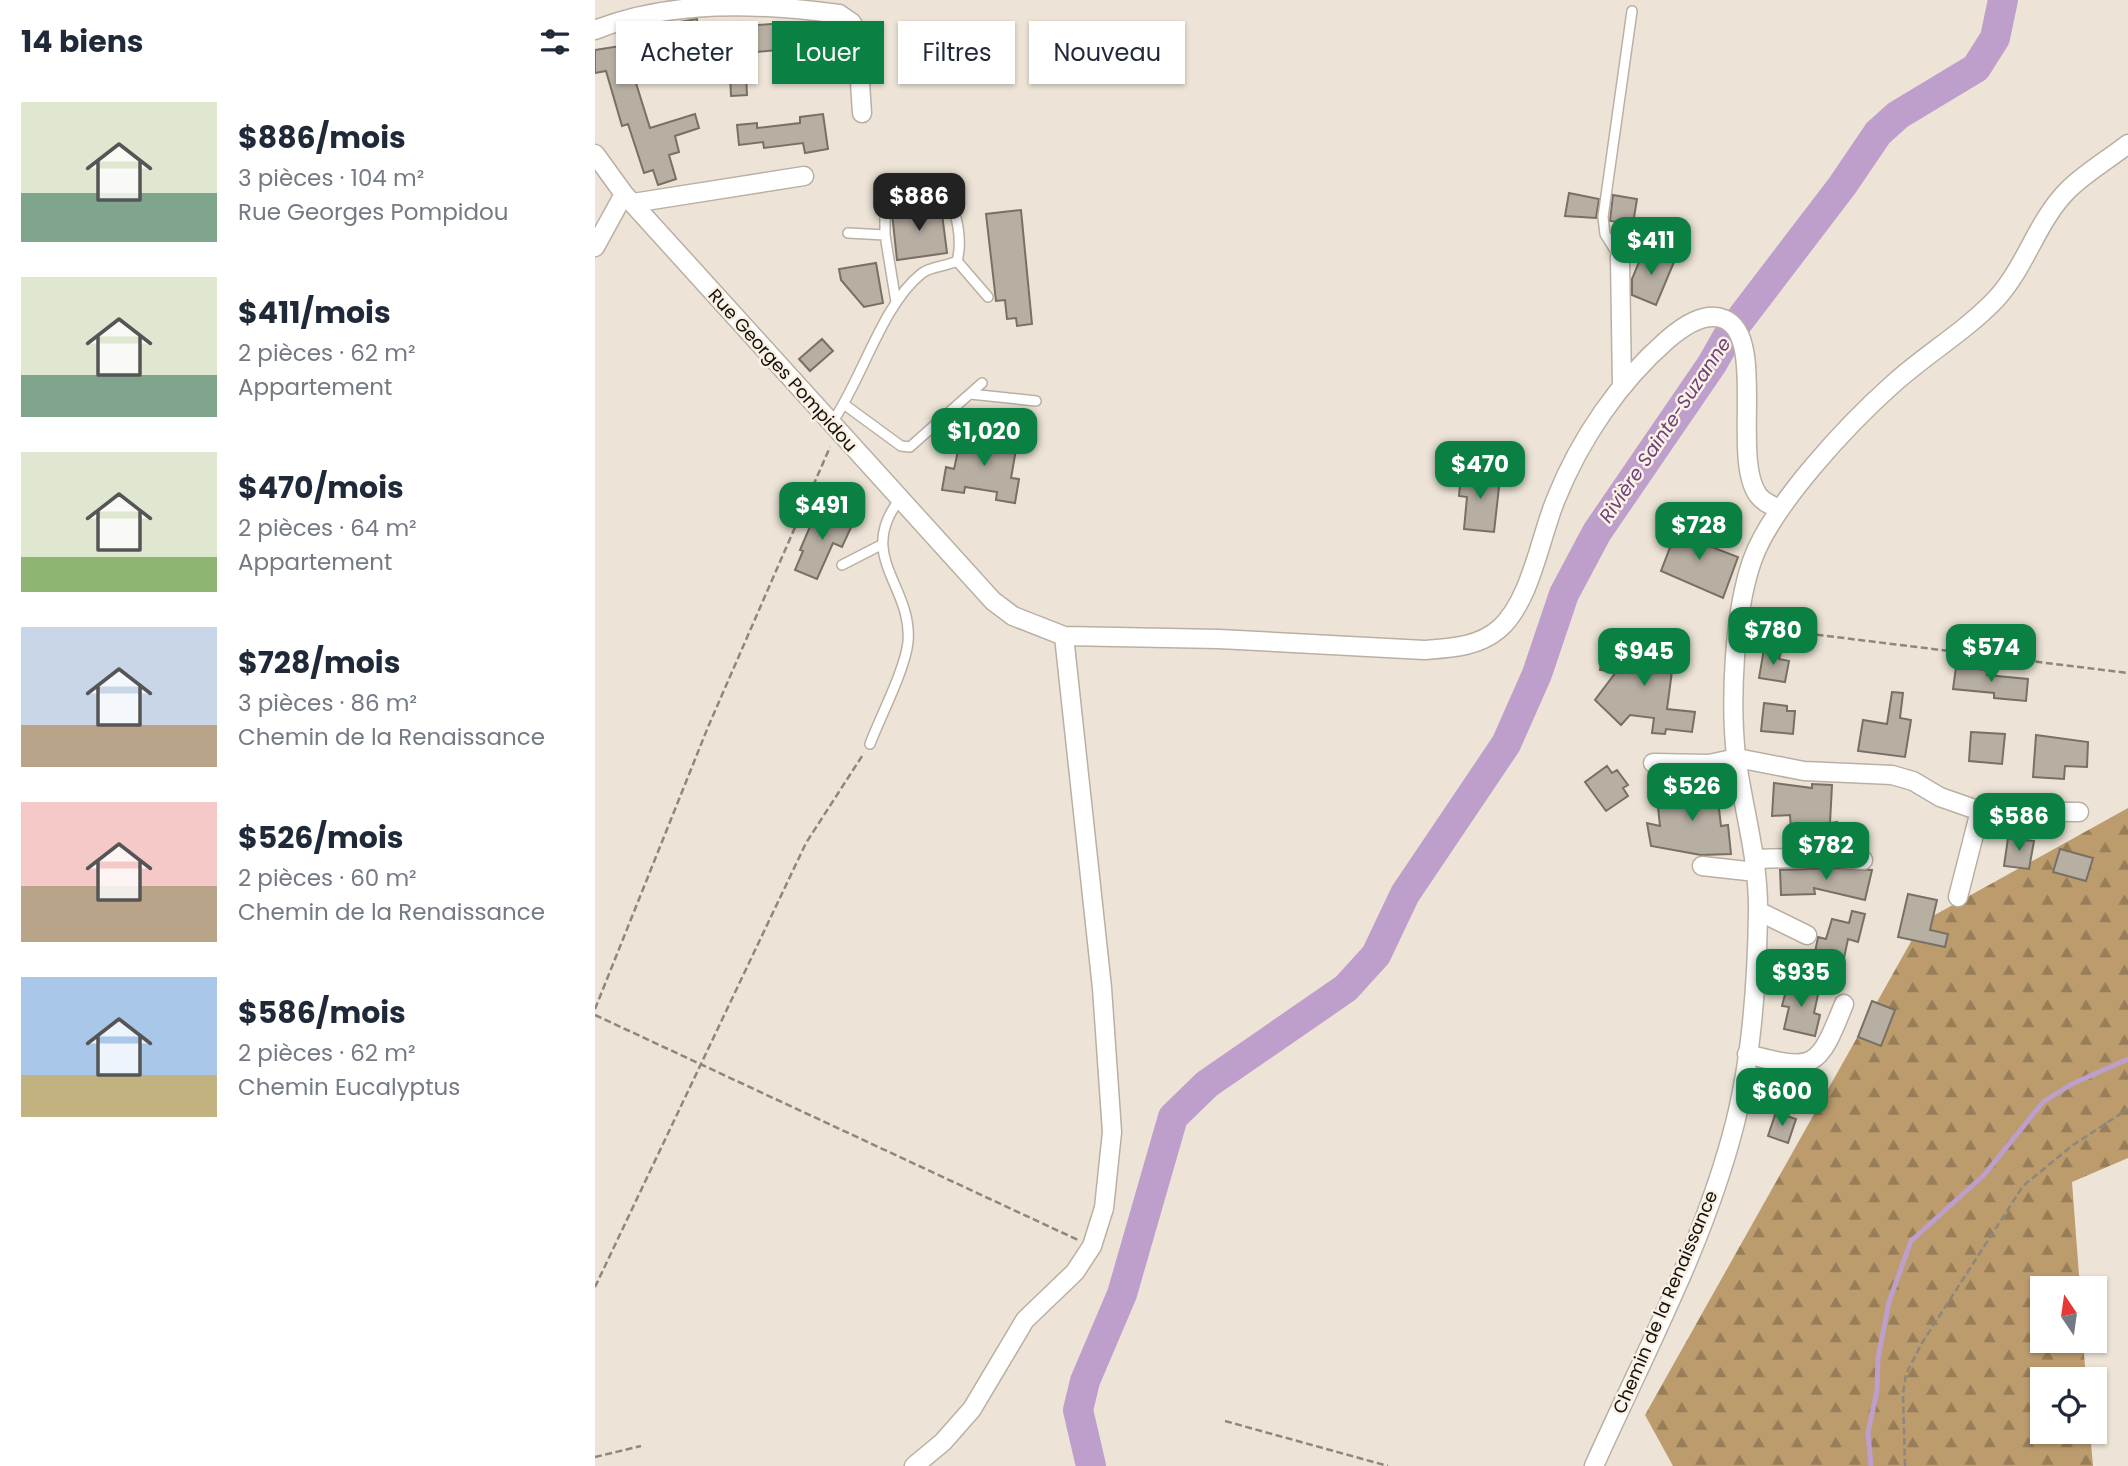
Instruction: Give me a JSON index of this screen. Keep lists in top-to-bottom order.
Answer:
{
  "streets": {
    "street": ["Rue Georges Pompidou", "Chemin de la Renaissance"]
  },
  "water": ["Rivière Sainte-Suzanne"],
  "north": "top",
  "page": {
    "heading": "14 biens",
    "chip": [
      "Acheter",
      "Louer",
      "Filtres",
      "Nouveau"
    ],
    "list": [
      {
        "name": "$886/mois",
        "note": "3 pièces · 104 m² · Rue Georges Pompidou"
      },
      {
        "name": "$411/mois",
        "note": "2 pièces · 62 m² · Appartement"
      },
      {
        "name": "$470/mois",
        "note": "2 pièces · 64 m² · Appartement"
      },
      {
        "name": "$728/mois",
        "note": "3 pièces · 86 m² · Chemin de la Renaissance"
      },
      {
        "name": "$526/mois",
        "note": "2 pièces · 60 m² · Chemin de la Renaissance"
      },
      {
        "name": "$586/mois",
        "note": "2 pièces · 62 m² · Chemin Eucalyptus"
      }
    ],
    "price": [
      "$886",
      "$411",
      "$1,020",
      "$470",
      "$491",
      "$728",
      "$780",
      "$574",
      "$945",
      "$526",
      "$586",
      "$782",
      "$935",
      "$600"
    ]
  }
}
